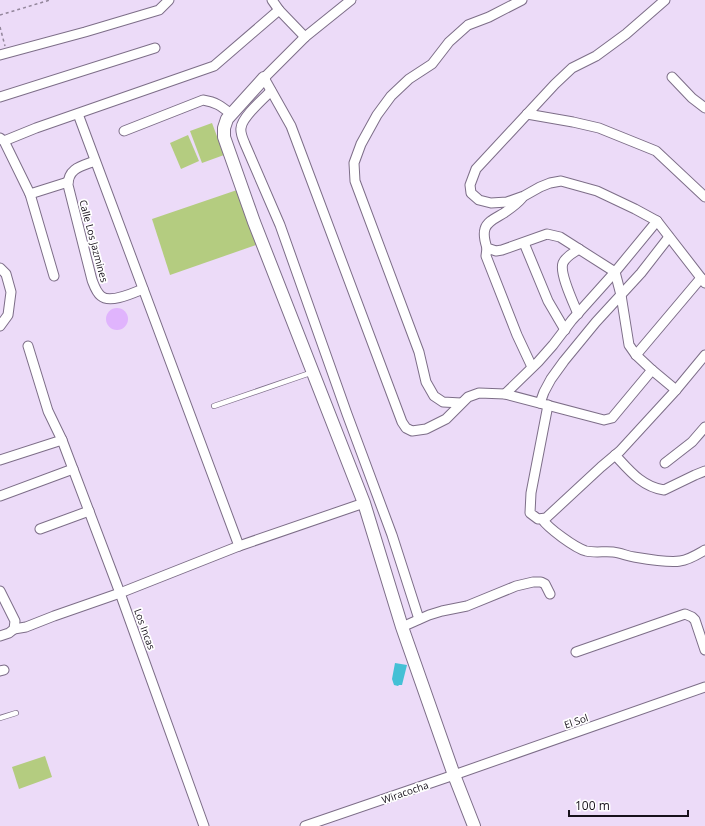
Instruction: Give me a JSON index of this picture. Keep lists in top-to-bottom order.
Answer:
{
  "streets": {
    "street": [
      "Calle Los Jazmines",
      "Los Incas",
      "El Sol",
      "Wiracocha"
    ]
  },
  "crossings": [
    ["El Sol", "Wiracocha"]
  ],
  "scale_bar": "100 m"
}
